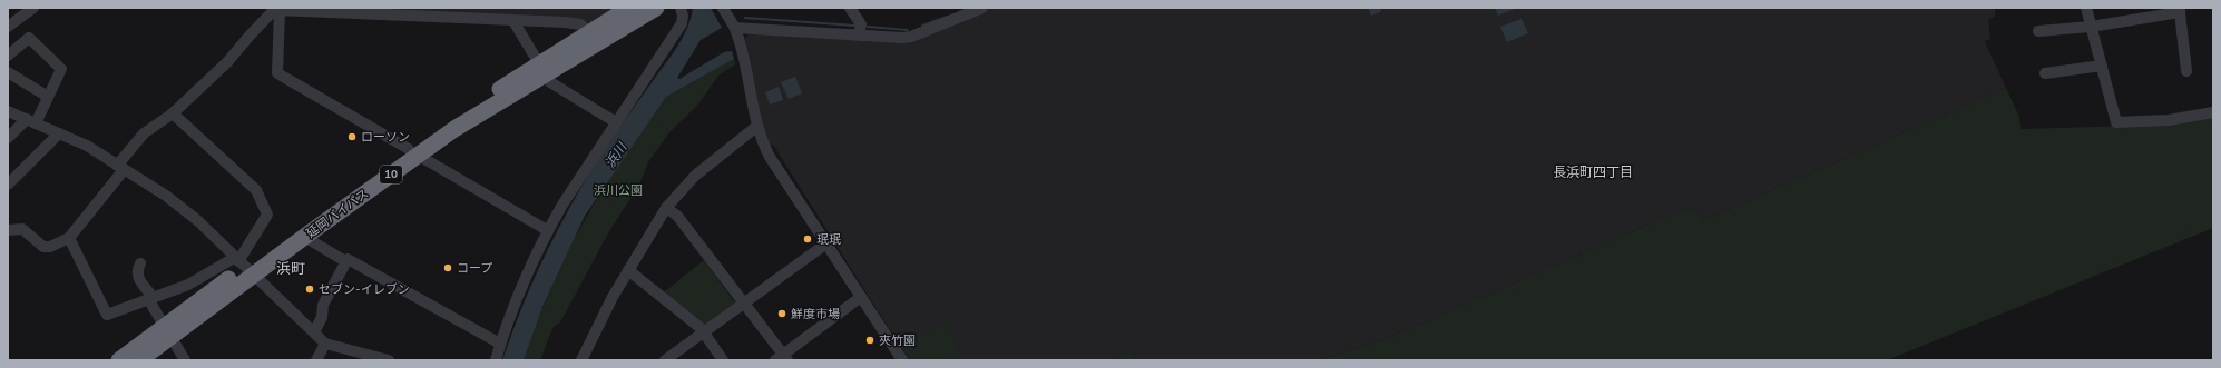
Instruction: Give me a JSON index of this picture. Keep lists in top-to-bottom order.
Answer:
{
  "streets": {
    "highway": ["10", "延岡バイパス"]
  },
  "districts": ["長浜町四丁目", "浜町"],
  "water": ["浜川"],
  "parks": ["浜川公園"],
  "places": [
    "ローソン",
    "珉珉",
    "コープ",
    "セブン-イレブン",
    "鮮度市場",
    "夾竹園"
  ]
}
